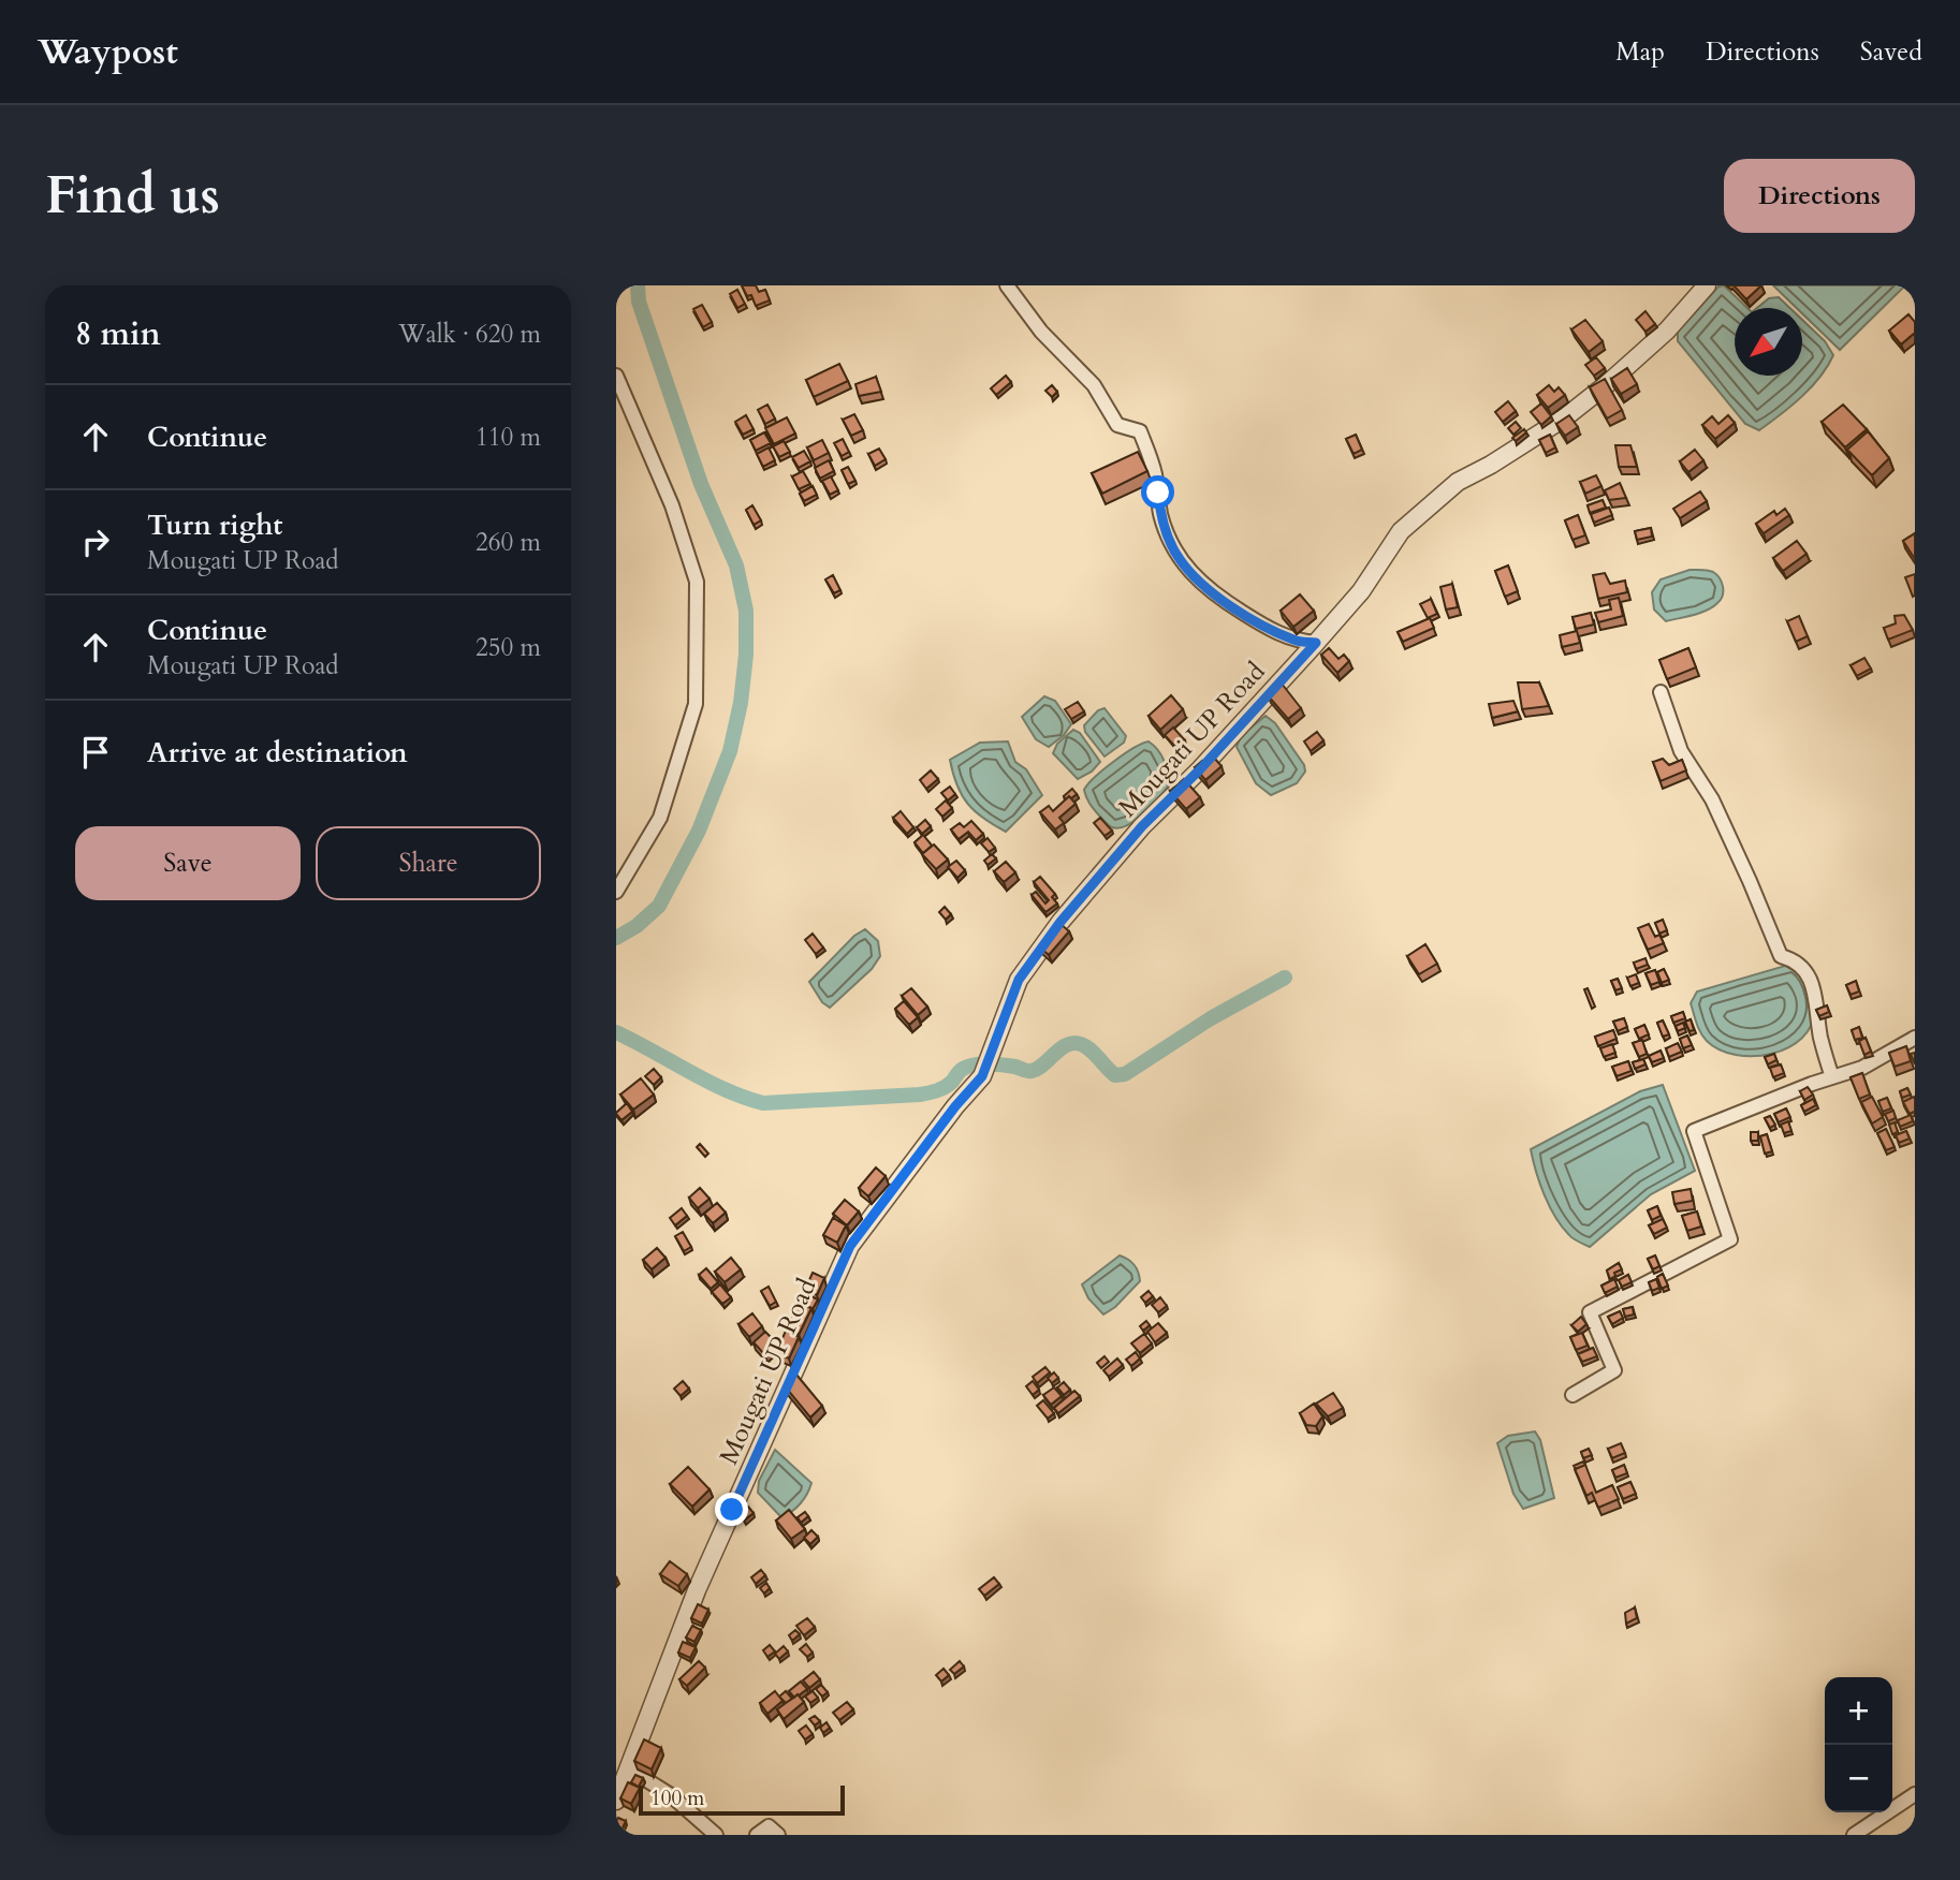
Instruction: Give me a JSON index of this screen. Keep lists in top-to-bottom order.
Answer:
{
  "streets": {
    "street": ["Mougati UP Road"]
  },
  "scale_bar": "100 m",
  "north": "bottom left",
  "page": {
    "header": "Waypost",
    "nav": ["Map", "Directions", "Saved"],
    "buttons": [
      "Directions",
      ["Save", "Share"]
    ],
    "title": "Find us",
    "heading": ["8 min", "Walk · 620 m"],
    "list": [
      ["Continue", "110 m"],
      ["Turn right", "Mougati UP Road", "260 m"],
      ["Continue", "Mougati UP Road", "250 m"],
      "Arrive at destination"
    ],
    "map_buttons": ["+", "−"],
    "scale": "100 m"
  }
}
